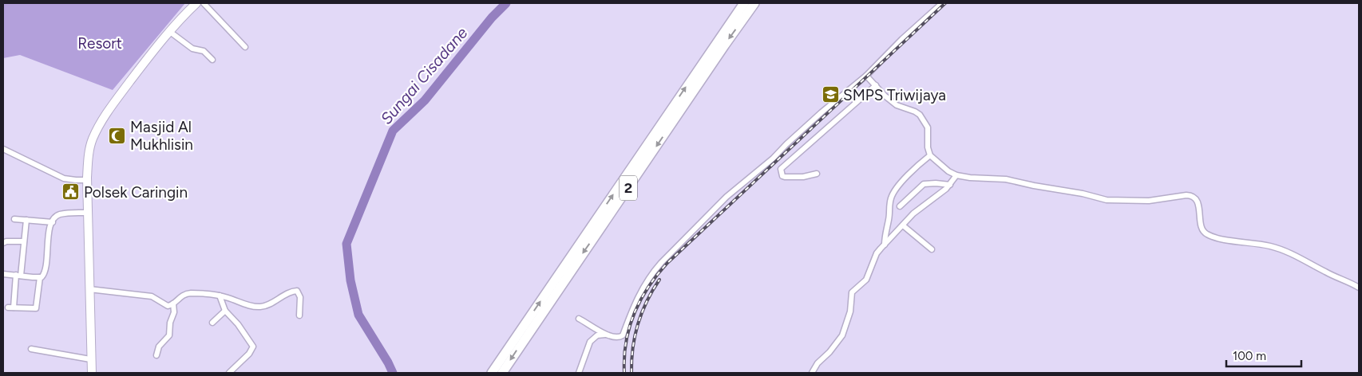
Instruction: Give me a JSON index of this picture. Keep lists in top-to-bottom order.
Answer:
{
  "streets": {
    "highway": ["2"]
  },
  "water": ["Sungai Cisadane"],
  "parks": ["Resort"],
  "places": {
    "school or university": ["SMPS Triwijaya"],
    "mosque": ["Masjid Al Mukhlisin"],
    "public building": ["Polsek Caringin"]
  },
  "scale_bar": "100 m"
}
